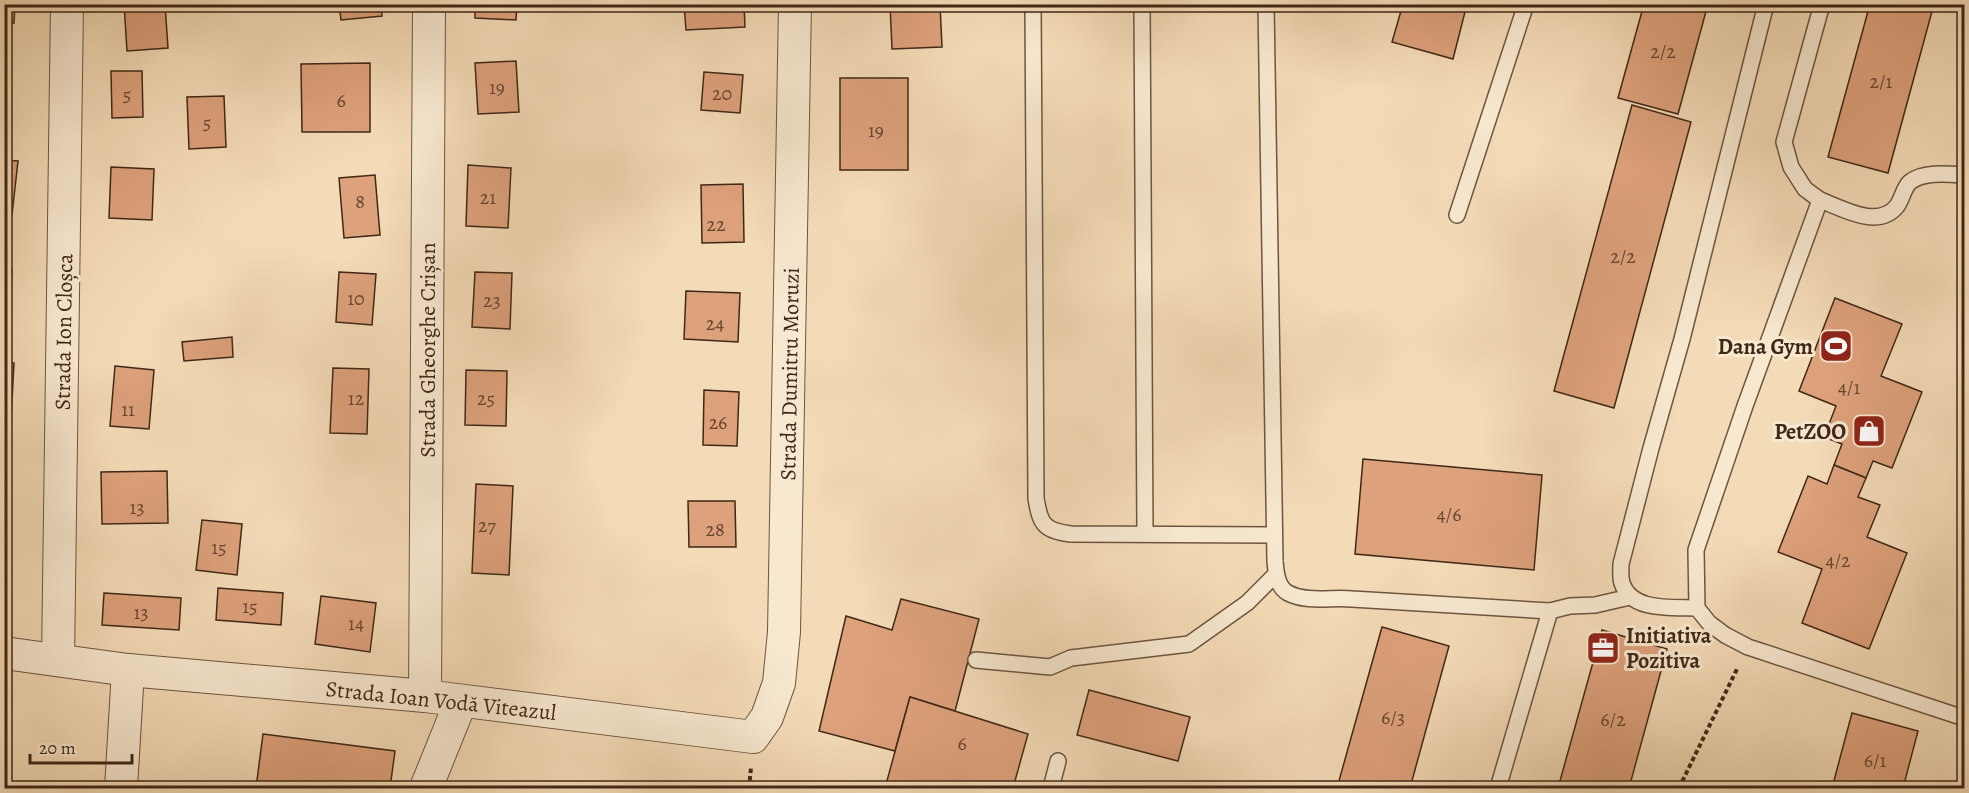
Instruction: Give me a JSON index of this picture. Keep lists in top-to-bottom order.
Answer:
{
  "streets": {
    "street": [
      "Strada Ion Cloșca",
      "Strada Gheorghe Crișan",
      "Strada Dumitru Moruzi",
      "Strada Ioan Vodă Viteazul"
    ]
  },
  "crossings": [
    ["Strada Ion Cloșca", "Strada Ioan Vodă Viteazul"],
    ["Strada Gheorghe Crișan", "Strada Ioan Vodă Viteazul"],
    ["Strada Dumitru Moruzi", "Strada Ioan Vodă Viteazul"]
  ],
  "places": {
    "sports": ["Dana Gym"],
    "shop": ["PetZOO"],
    "office": ["Initiativa Pozitiva"]
  },
  "house_numbers": [
    "2/2",
    "2/1",
    "19",
    "20",
    "5",
    "6",
    "5",
    "19",
    "21",
    "8",
    "22",
    "2/2",
    "10",
    "23",
    "24",
    "4/1",
    "12",
    "25",
    "11",
    "26",
    "13",
    "4/6",
    "27",
    "28",
    "15",
    "4/2",
    "15",
    "13",
    "14",
    "6/3",
    "6/2",
    "6",
    "6/1"
  ],
  "scale_bar": "20 m"
}
